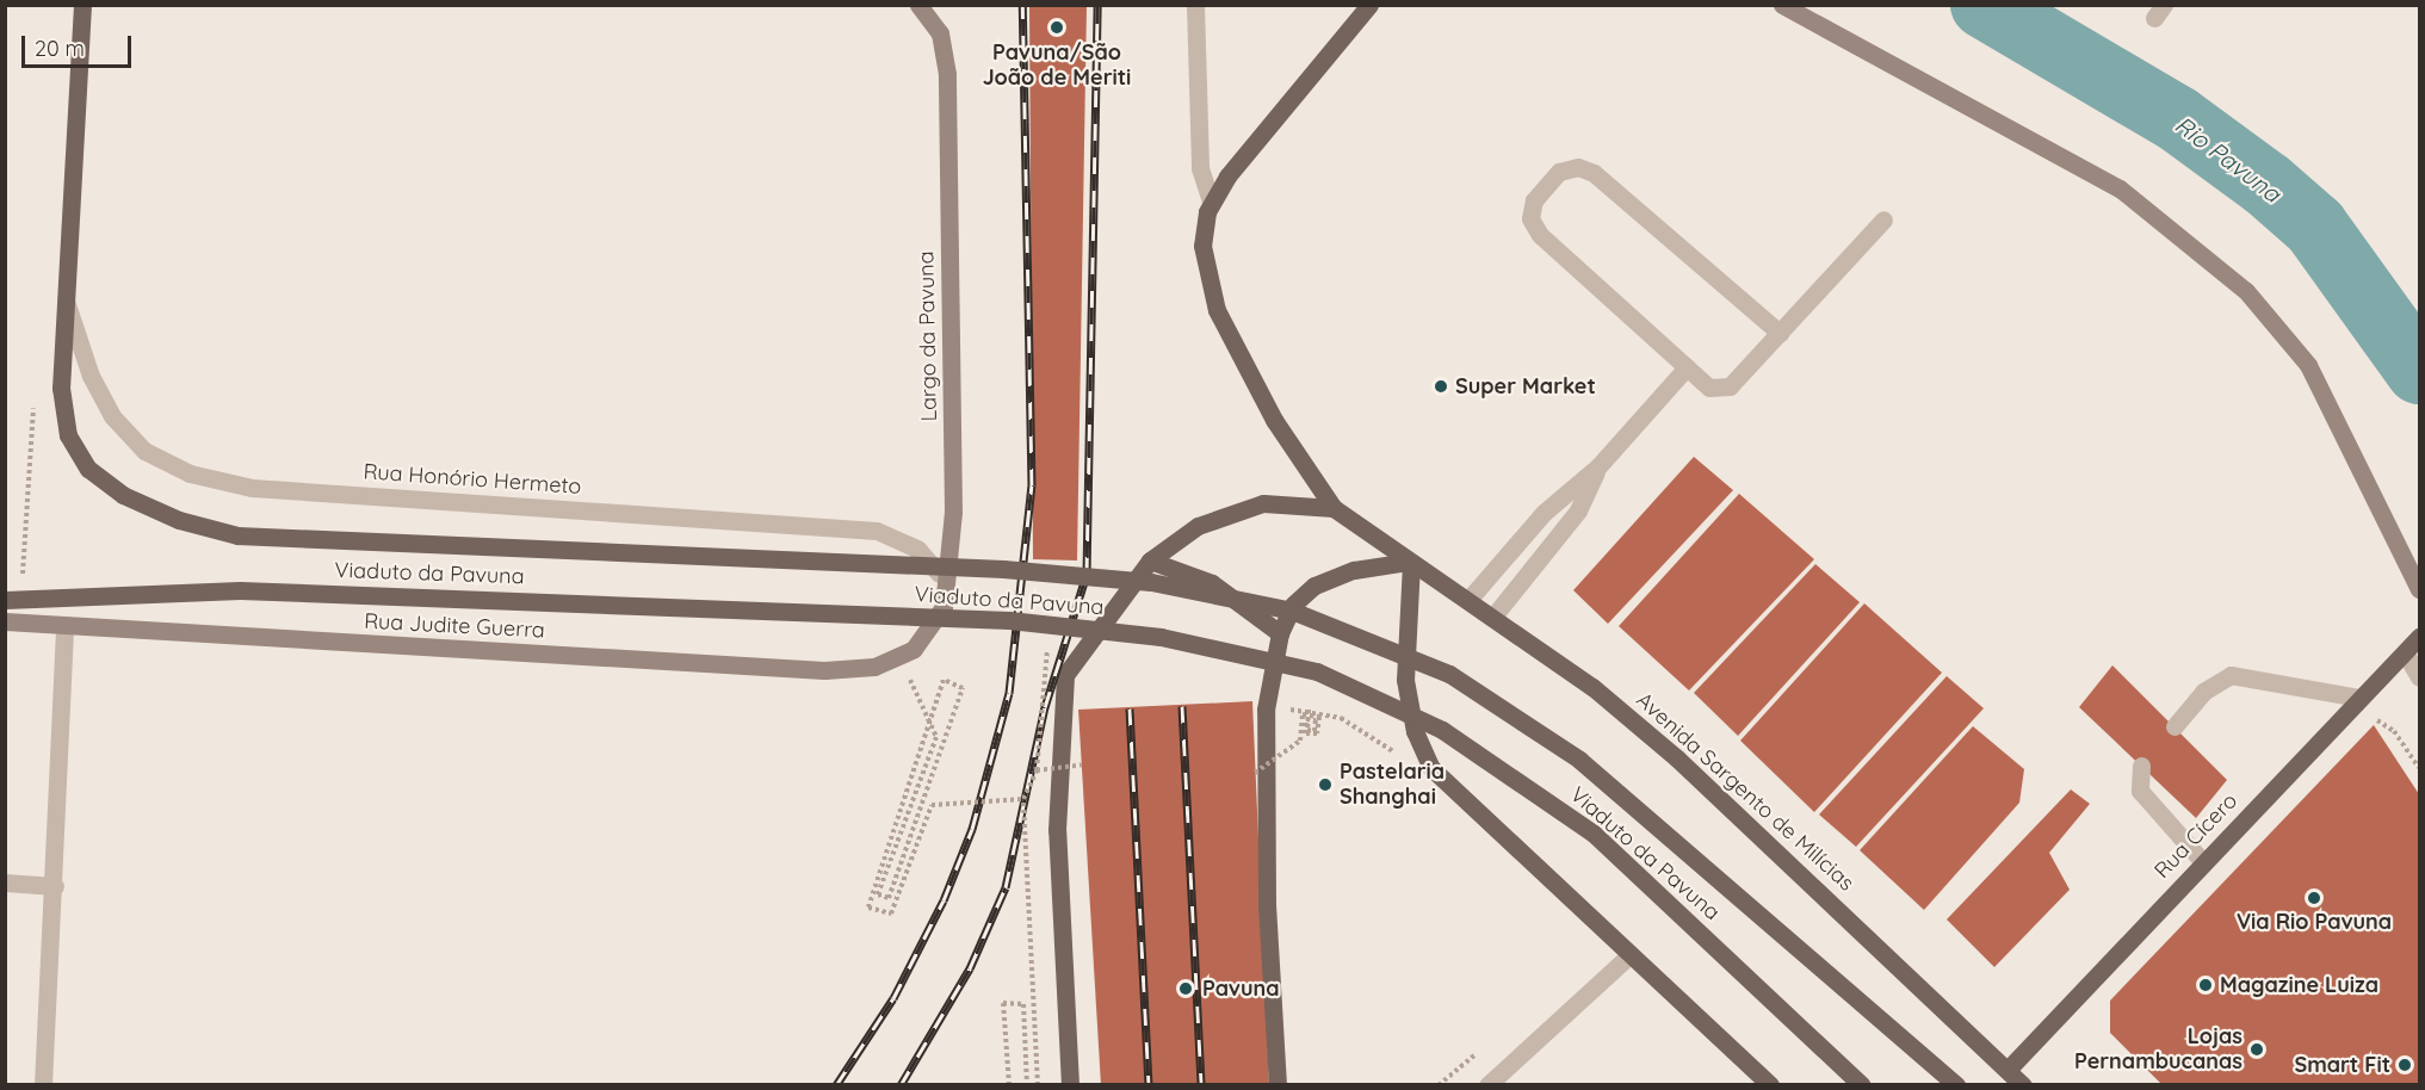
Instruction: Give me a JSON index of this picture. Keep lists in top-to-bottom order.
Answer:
{
  "streets": {
    "main road": [
      "Largo da Pavuna",
      "Rua Honório Hermeto",
      "Viaduto da Pavuna",
      "Rua Judite Guerra",
      "Avenida Sargento de Milícias",
      "Rua Cícero"
    ]
  },
  "crossings": [
    ["Largo da Pavuna", "Rua Honório Hermeto"],
    ["Largo da Pavuna", "Rua Judite Guerra"],
    ["Rua Honório Hermeto", "Viaduto da Pavuna"],
    ["Avenida Sargento de Milícias", "Rua Cícero"]
  ],
  "water": ["Rio Pavuna"],
  "places": [
    "Pavuna/São João de Meriti",
    "Super Market",
    "Pastelaria Shanghai",
    "Via Rio Pavuna",
    "Magazine Luiza",
    "Pavuna",
    "Lojas Pernambucanas",
    "Smart Fit"
  ],
  "scale_bar": "20 m"
}
